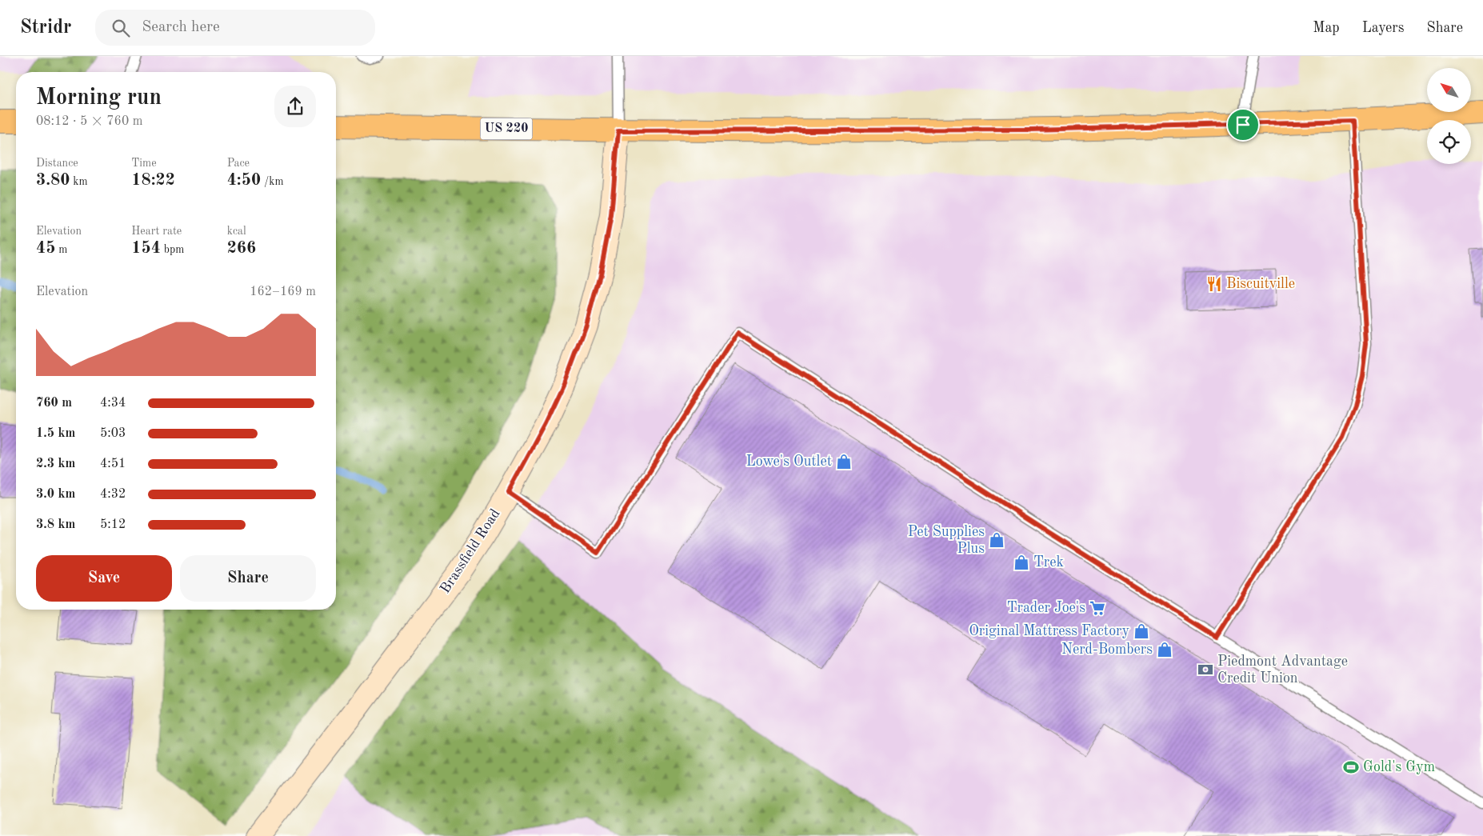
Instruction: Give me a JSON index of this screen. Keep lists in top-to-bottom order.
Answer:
{
  "streets": {
    "main road": ["US 220"],
    "street": ["Brassfield Road"]
  },
  "crossings": [
    ["US 220", "Brassfield Road"]
  ],
  "places": {
    "restaurant": ["Biscuitville"],
    "shop": [
      "Lowe's Outlet",
      "Pet Supplies Plus",
      "Trek",
      "Original Mattress Factory",
      "Nerd-Bombers"
    ],
    "supermarket": ["Trader Joe's"],
    "bank": ["Piedmont Advantage Credit Union"],
    "sports": ["Gold's Gym"]
  },
  "north": "top left",
  "page": {
    "header": "Stridr",
    "search": "Search here",
    "nav": ["Map", "Layers", "Share"],
    "heading": ["Morning run", "08:12 · 5 × 760 m"],
    "stats": [
      ["Distance", "3.80 km"],
      ["Time", "18:22"],
      ["Pace", "4:50 /km"],
      ["Elevation", "45 m"],
      ["Heart rate", "154 bpm"],
      ["kcal", "266"]
    ],
    "chart": ["Elevation", "162–169 m"],
    "list": [
      {
        "name": "760 m",
        "note": "4:34"
      },
      {
        "name": "1.5 km",
        "note": "5:03"
      },
      {
        "name": "2.3 km",
        "note": "4:51"
      },
      {
        "name": "3.0 km",
        "note": "4:32"
      },
      {
        "name": "3.8 km",
        "note": "5:12"
      }
    ],
    "buttons": ["Save", "Share"]
  }
}
